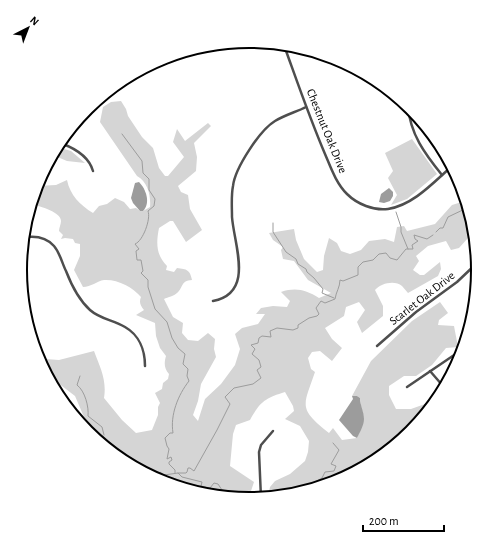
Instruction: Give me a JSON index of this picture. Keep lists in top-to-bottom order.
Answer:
{
  "streets": {
    "street": ["Chestnut Oak Drive", "Scarlet Oak Drive"]
  },
  "scale_bar": "200 m",
  "north": "top right"
}
